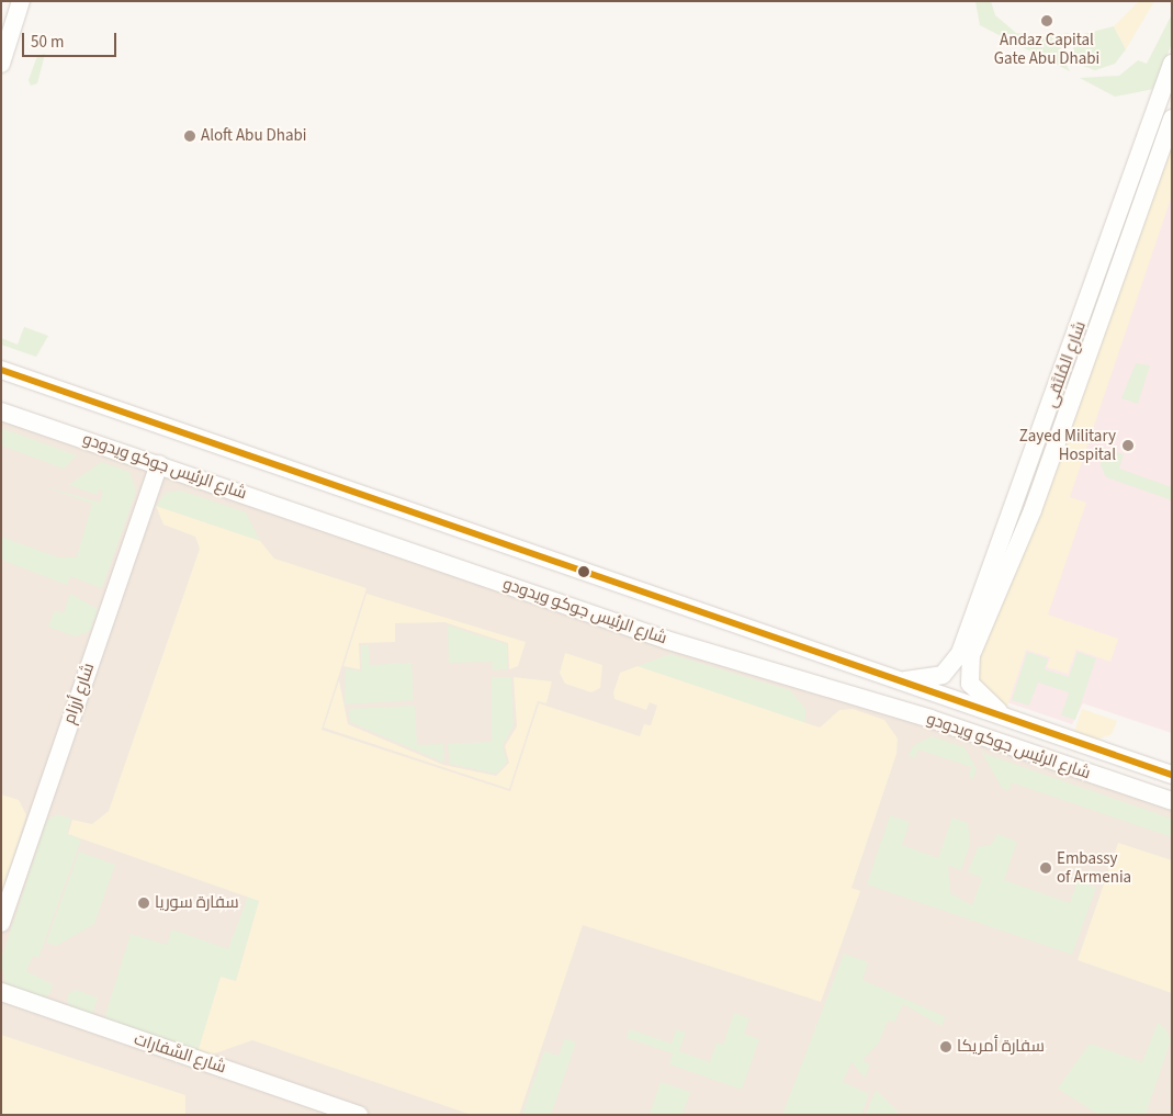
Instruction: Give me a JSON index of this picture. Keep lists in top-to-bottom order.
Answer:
{
  "streets": {
    "street": [
      "شارع المُلتَقى",
      "شارع الرئيس جوكو ويدودو",
      "شارع أرزام",
      "شارع السَّفارات"
    ]
  },
  "crossings": [
    ["شارع المُلتَقى", "شارع الرئيس جوكو ويدودو"],
    ["شارع الرئيس جوكو ويدودو", "شارع أرزام"]
  ],
  "places": [
    "Andaz Capital Gate Abu Dhabi",
    "Aloft Abu Dhabi",
    "Zayed Military Hospital",
    "Embassy of Armenia",
    "سفارة سوريا",
    "سفارة أمريكا"
  ],
  "scale_bar": "50 m"
}
